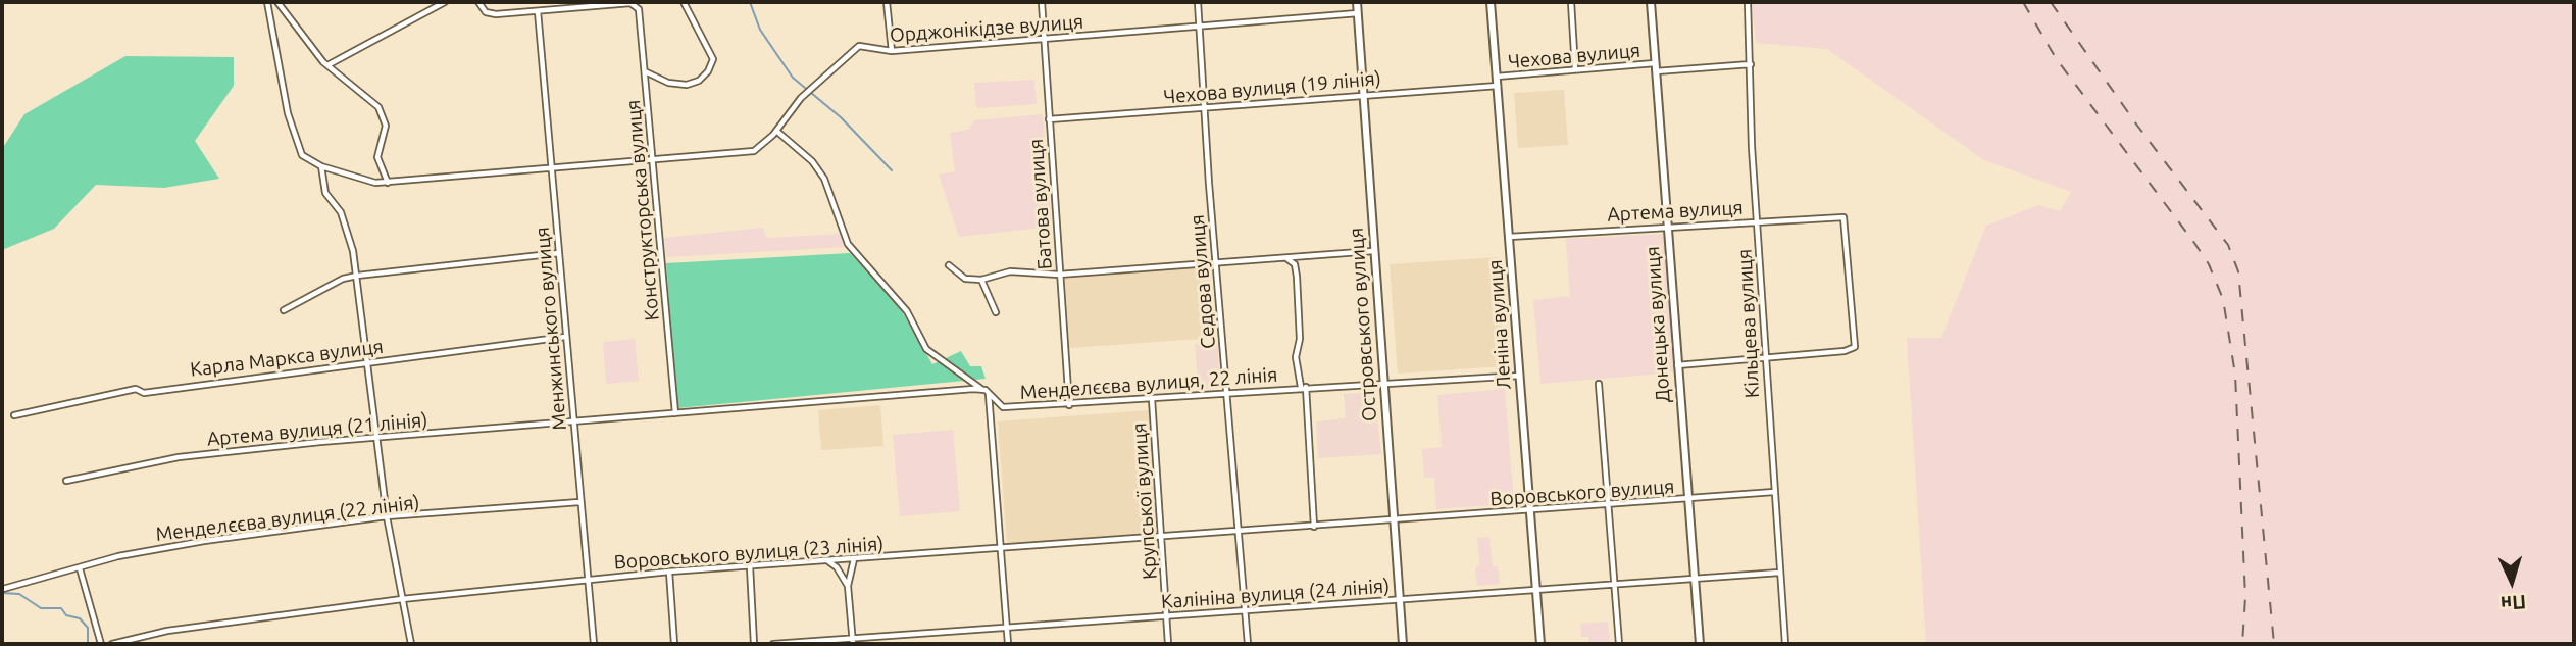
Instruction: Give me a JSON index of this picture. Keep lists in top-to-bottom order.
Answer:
{
  "streets": {
    "street": [
      "Орджонікідзе вулиця",
      "Чехова вулиця",
      "Чехова вулиця (19 лiнiя)",
      "Батова вулиця",
      "Конструкторська вулиця",
      "Артема вулиця",
      "Седова вулиця",
      "Кільцева вулиця",
      "Островського вулиця",
      "Леніна вулиця",
      "Донецька вулиця",
      "Менжинського вулиця",
      "Карла Маркса вулиця",
      "Менделєєва вулиця, 22 лінія",
      "Артема вулиця (21 лiнiя)",
      "Воровського вулиця",
      "Крупської вулиця",
      "Менделєєва вулиця (22 лiнiя)",
      "Воровського вулиця (23 лiнiя)",
      "Калініна вулиця (24 лiнiя)"
    ]
  },
  "crossings": [
    ["Орджонікідзе вулиця", "Батова вулиця"],
    ["Орджонікідзе вулиця", "Конструкторська вулиця"],
    ["Орджонікідзе вулиця", "Седова вулиця"],
    ["Орджонікідзе вулиця", "Островського вулиця"],
    ["Орджонікідзе вулиця", "Менжинського вулиця"],
    ["Орджонікідзе вулиця", "Менделєєва вулиця, 22 лінія"],
    ["Чехова вулиця", "Чехова вулиця (19 лiнiя)"],
    ["Чехова вулиця", "Кільцева вулиця"],
    ["Чехова вулиця", "Леніна вулиця"],
    ["Чехова вулиця", "Донецька вулиця"],
    ["Чехова вулиця (19 лiнiя)", "Батова вулиця"],
    ["Чехова вулиця (19 лiнiя)", "Седова вулиця"],
    ["Чехова вулиця (19 лiнiя)", "Островського вулиця"],
    ["Чехова вулиця (19 лiнiя)", "Леніна вулиця"],
    ["Батова вулиця", "Менделєєва вулиця, 22 лінія"],
    ["Конструкторська вулиця", "Менжинського вулиця"],
    ["Артема вулиця", "Кільцева вулиця"],
    ["Артема вулиця", "Леніна вулиця"],
    ["Артема вулиця", "Донецька вулиця"],
    ["Седова вулиця", "Менделєєва вулиця, 22 лінія"],
    ["Седова вулиця", "Воровського вулиця (23 лiнiя)"],
    ["Седова вулиця", "Калініна вулиця (24 лiнiя)"],
    ["Кільцева вулиця", "Воровського вулиця"],
    ["Кільцева вулиця", "Калініна вулиця (24 лiнiя)"],
    ["Островського вулиця", "Менделєєва вулиця, 22 лінія"],
    ["Островського вулиця", "Воровського вулиця"],
    ["Островського вулиця", "Воровського вулиця (23 лiнiя)"],
    ["Островського вулиця", "Калініна вулиця (24 лiнiя)"],
    ["Леніна вулиця", "Менделєєва вулиця, 22 лінія"],
    ["Леніна вулиця", "Воровського вулиця"],
    ["Леніна вулиця", "Калініна вулиця (24 лiнiя)"],
    ["Донецька вулиця", "Воровського вулиця"],
    ["Донецька вулиця", "Калініна вулиця (24 лiнiя)"],
    ["Менжинського вулиця", "Карла Маркса вулиця"],
    ["Менжинського вулиця", "Артема вулиця (21 лiнiя)"],
    ["Менжинського вулиця", "Менделєєва вулиця (22 лiнiя)"],
    ["Менжинського вулиця", "Воровського вулиця (23 лiнiя)"],
    ["Менделєєва вулиця, 22 лінія", "Крупської вулиця"],
    ["Воровського вулиця", "Воровського вулиця (23 лiнiя)"],
    ["Крупської вулиця", "Воровського вулиця (23 лiнiя)"],
    ["Крупської вулиця", "Калініна вулиця (24 лiнiя)"]
  ],
  "north": "bottom"
}
